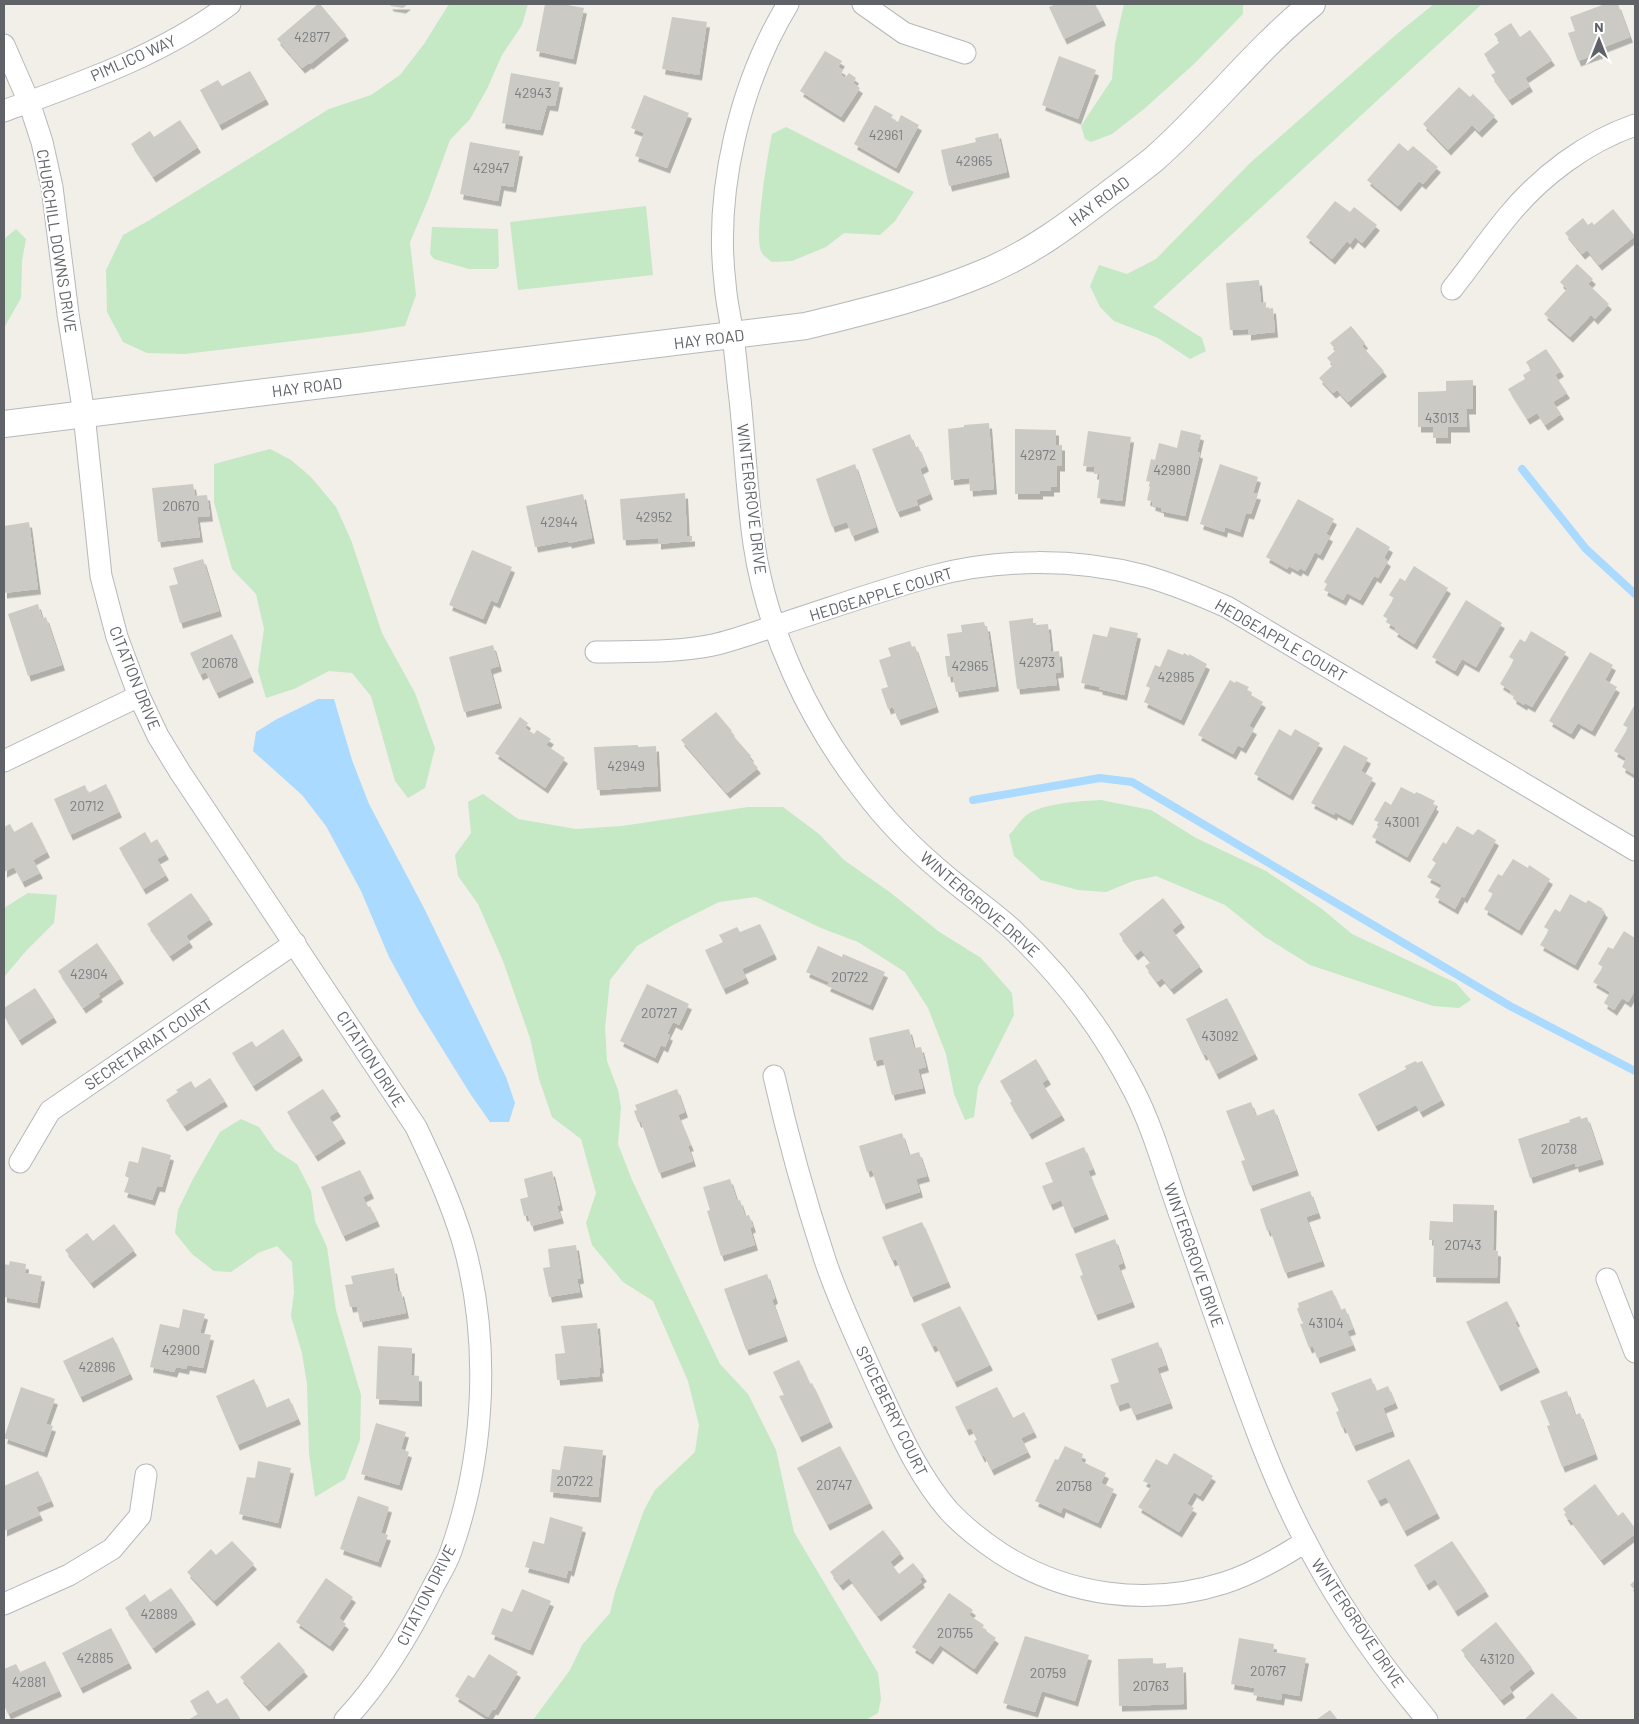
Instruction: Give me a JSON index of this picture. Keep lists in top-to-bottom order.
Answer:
{
  "streets": {
    "street": [
      "PIMLICO WAY",
      "HAY ROAD",
      "CHURCHILL DOWNS DRIVE",
      "WINTERGROVE DRIVE",
      "HEDGEAPPLE COURT",
      "CITATION DRIVE",
      "SECRETARIAT COURT",
      "SPICEBERRY COURT"
    ]
  },
  "crossings": [
    ["PIMLICO WAY", "CHURCHILL DOWNS DRIVE"],
    ["HAY ROAD", "CHURCHILL DOWNS DRIVE"],
    ["HAY ROAD", "WINTERGROVE DRIVE"],
    ["HAY ROAD", "CITATION DRIVE"],
    ["CHURCHILL DOWNS DRIVE", "CITATION DRIVE"],
    ["WINTERGROVE DRIVE", "HEDGEAPPLE COURT"],
    ["WINTERGROVE DRIVE", "SPICEBERRY COURT"],
    ["CITATION DRIVE", "SECRETARIAT COURT"]
  ],
  "house_numbers": [
    "42877",
    "42943",
    "42961",
    "42965",
    "42947",
    "43013",
    "42972",
    "42980",
    "20670",
    "42952",
    "42944",
    "42973",
    "20678",
    "42965",
    "42985",
    "42949",
    "20712",
    "43001",
    "42904",
    "20722",
    "20727",
    "43092",
    "20738",
    "20743",
    "43104",
    "42900",
    "42896",
    "20722",
    "20747",
    "20758",
    "42889",
    "20755",
    "42885",
    "43120",
    "20767",
    "20759",
    "42881",
    "20763"
  ],
  "north": "top"
}
